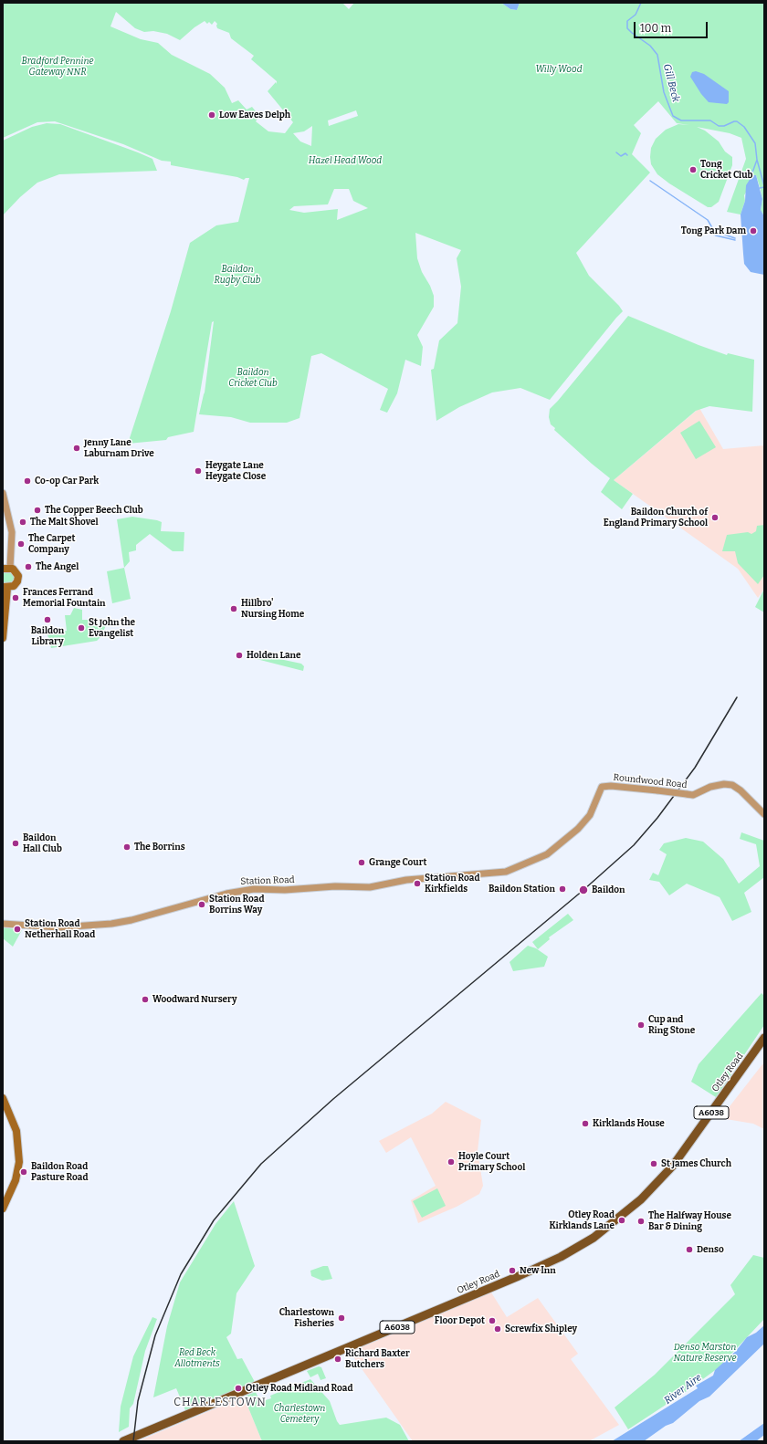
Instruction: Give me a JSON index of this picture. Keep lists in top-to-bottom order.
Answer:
{
  "streets": {
    "main road": ["Otley Road", "A6038"],
    "street": ["Roundwood Road", "Station Road"]
  },
  "crossings": [
    ["Roundwood Road", "Station Road"]
  ],
  "districts": ["CHARLESTOWN"],
  "water": ["Gill Beck", "River Aire"],
  "parks": [
    "Bradford Pennine Gateway NNR",
    "Willy Wood",
    "Hazel Head Wood",
    "Baildon Rugby Club",
    "Baildon Cricket Club",
    "Denso Marston Nature Reserve",
    "Red Beck Allotments",
    "Charlestown Cemetery"
  ],
  "places": [
    "Low Eaves Delph",
    "Tong Cricket Club",
    "Tong Park Dam",
    "Jenny Lane Laburnam Drive",
    "Heygate Lane Heygate Close",
    "Co-op Car Park",
    "The Copper Beech Club",
    "Baildon Church of England Primary School",
    "The Malt Shovel",
    "The Carpet Company",
    "The Angel",
    "Frances Ferrand Memorial Fountain",
    "Hillbro' Nursing Home",
    "Baildon Library",
    "St John the Evangelist",
    "Holden Lane",
    "Baildon Hall Club",
    "The Borrins",
    "Grange Court",
    "Station Road Kirkfields",
    "Baildon Station",
    "Baildon",
    "Station Road Borrins Way",
    "Station Road Netherhall Road",
    "Woodward Nursery",
    "Cup and Ring Stone",
    "Kirklands House",
    "Hoyle Court Primary School",
    "St James Church",
    "Baildon Road Pasture Road",
    "Otley Road Kirklands Lane",
    "The Halfway House Bar & Dining",
    "Denso",
    "New Inn",
    "Charlestown Fisheries",
    "Floor Depot",
    "Screwfix Shipley",
    "Richard Baxter Butchers",
    "Otley Road Midland Road"
  ],
  "scale_bar": "100 m"
}
